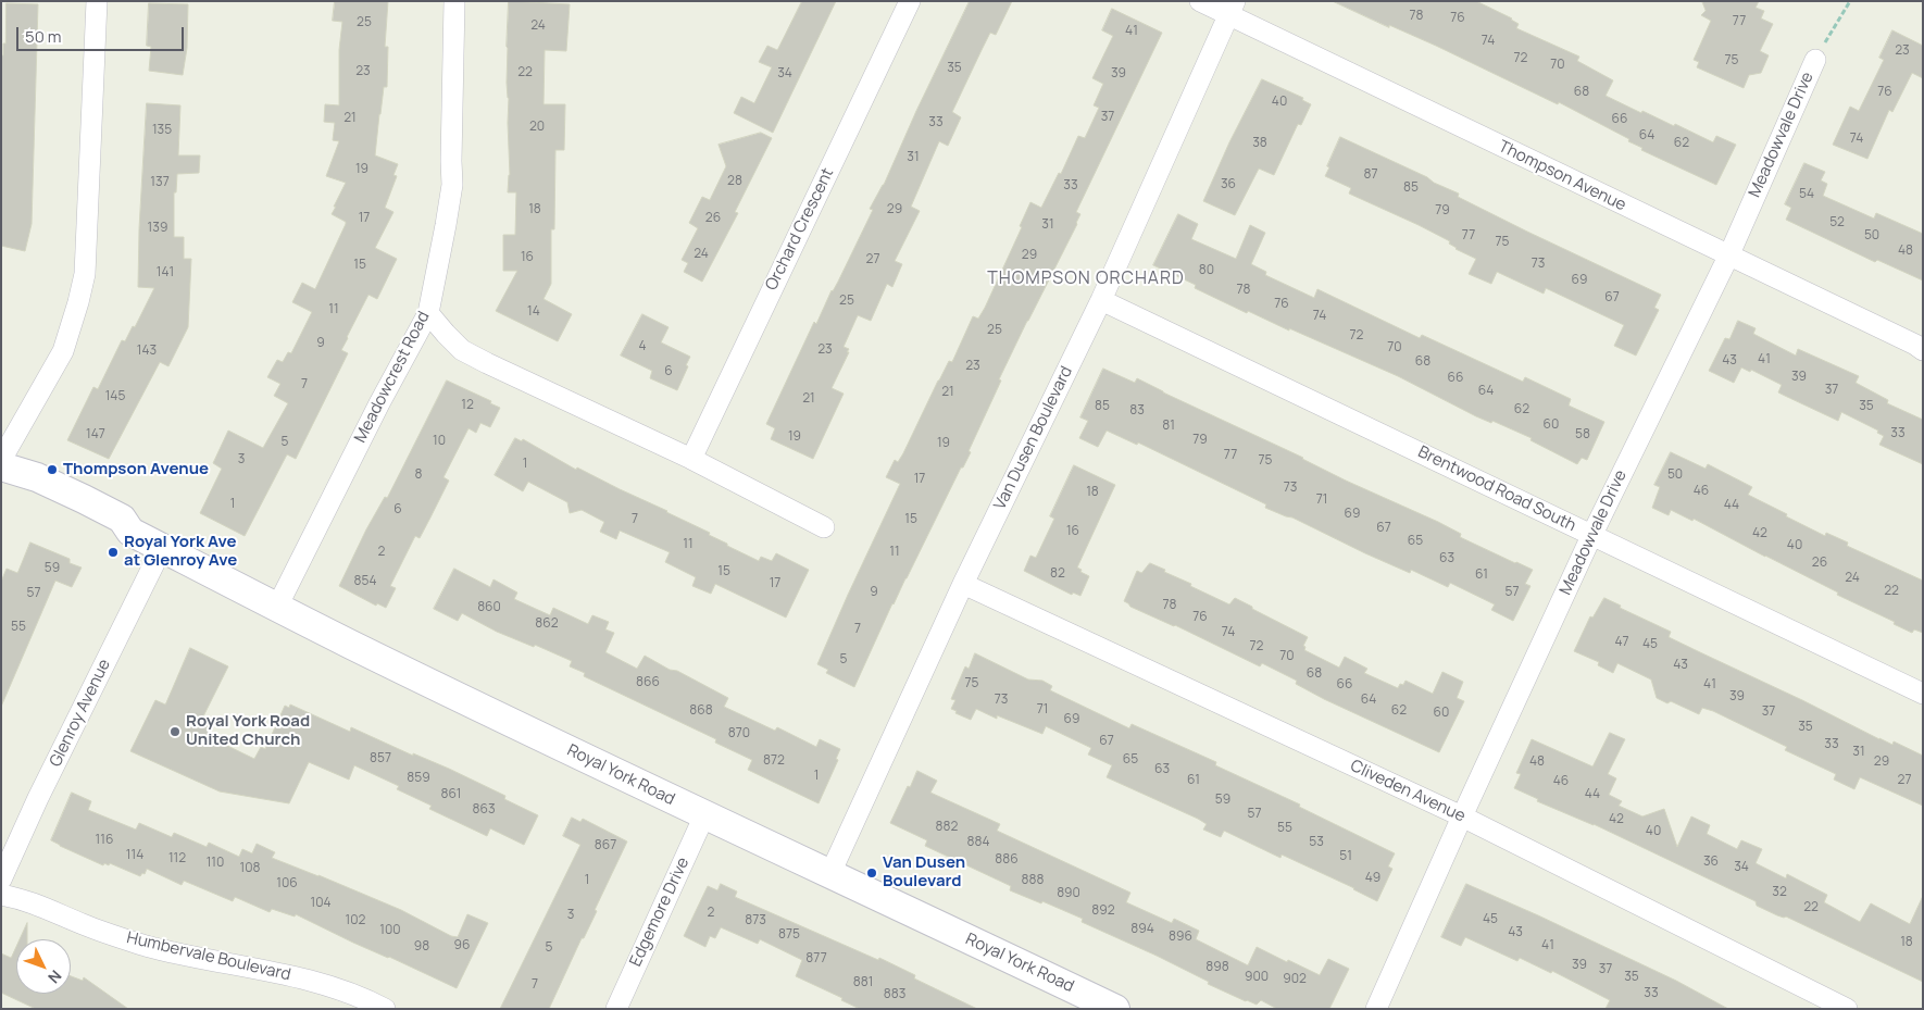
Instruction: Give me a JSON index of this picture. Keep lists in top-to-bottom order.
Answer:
{
  "streets": {
    "main road": ["Royal York Road"],
    "street": [
      "Meadowvale Drive",
      "Thompson Avenue",
      "Orchard Crescent",
      "Meadowcrest Road",
      "Van Dusen Boulevard",
      "Brentwood Road South",
      "Glenroy Avenue",
      "Cliveden Avenue",
      "Edgemore Drive",
      "Humbervale Boulevard"
    ]
  },
  "crossings": [
    ["Meadowvale Drive", "Thompson Avenue"],
    ["Meadowvale Drive", "Brentwood Road South"],
    ["Meadowvale Drive", "Cliveden Avenue"],
    ["Thompson Avenue", "Van Dusen Boulevard"],
    ["Meadowcrest Road", "Royal York Road"],
    ["Van Dusen Boulevard", "Brentwood Road South"],
    ["Van Dusen Boulevard", "Royal York Road"],
    ["Van Dusen Boulevard", "Cliveden Avenue"],
    ["Glenroy Avenue", "Royal York Road"],
    ["Royal York Road", "Edgemore Drive"]
  ],
  "districts": ["THOMPSON ORCHARD"],
  "places": [
    "Thompson Avenue",
    "Royal York Ave at Glenroy Ave",
    "Royal York Road United Church",
    "Van Dusen Boulevard"
  ],
  "house_numbers": [
    "78",
    "76",
    "77",
    "25",
    "24",
    "41",
    "74",
    "23",
    "72",
    "75",
    "70",
    "35",
    "23",
    "22",
    "34",
    "39",
    "68",
    "76",
    "40",
    "37",
    "21",
    "66",
    "33",
    "20",
    "135",
    "64",
    "74",
    "38",
    "62",
    "31",
    "19",
    "87",
    "28",
    "137",
    "36",
    "33",
    "85",
    "54",
    "18",
    "29",
    "79",
    "17",
    "26",
    "52",
    "31",
    "139",
    "77",
    "50",
    "75",
    "48",
    "24",
    "29",
    "16",
    "27",
    "73",
    "15",
    "80",
    "141",
    "69",
    "78",
    "67",
    "25",
    "76",
    "11",
    "14",
    "74",
    "25",
    "72",
    "9",
    "4",
    "70",
    "23",
    "143",
    "41",
    "43",
    "68",
    "23",
    "6",
    "39",
    "66",
    "7",
    "37",
    "64",
    "21",
    "145",
    "21",
    "12",
    "85",
    "35",
    "62",
    "83",
    "60",
    "81",
    "33",
    "147",
    "58",
    "19",
    "79",
    "10",
    "5",
    "19",
    "77",
    "3",
    "75",
    "1",
    "8",
    "50",
    "17",
    "73",
    "46",
    "18",
    "71",
    "1",
    "44",
    "6",
    "69",
    "7",
    "15",
    "67",
    "16",
    "42",
    "65",
    "11",
    "40",
    "2",
    "11",
    "63",
    "26",
    "59",
    "15",
    "82",
    "61",
    "24",
    "854",
    "17",
    "22",
    "9",
    "57",
    "57",
    "78",
    "860",
    "76",
    "862",
    "55",
    "7",
    "74",
    "47",
    "45",
    "72",
    "70",
    "5",
    "43",
    "68",
    "866",
    "75",
    "66",
    "41",
    "39",
    "73",
    "64",
    "71",
    "868",
    "62",
    "37",
    "60",
    "69",
    "35",
    "870",
    "67",
    "33",
    "31",
    "857",
    "65",
    "872",
    "48",
    "29",
    "63",
    "1",
    "859",
    "61",
    "27",
    "46",
    "861",
    "44",
    "59",
    "863",
    "57",
    "42",
    "882",
    "55",
    "40",
    "116",
    "884",
    "53",
    "867",
    "114",
    "51",
    "112",
    "886",
    "36",
    "110",
    "34",
    "108",
    "49",
    "1",
    "888",
    "106",
    "32",
    "890",
    "104",
    "22",
    "892",
    "2",
    "3",
    "45",
    "102",
    "873",
    "894",
    "100",
    "43",
    "875",
    "896",
    "18",
    "96",
    "41",
    "98",
    "5",
    "877",
    "39",
    "898",
    "37",
    "900",
    "35",
    "902",
    "881",
    "7",
    "33",
    "883"
  ],
  "scale_bar": "50 m",
  "north": "bottom right"
}
